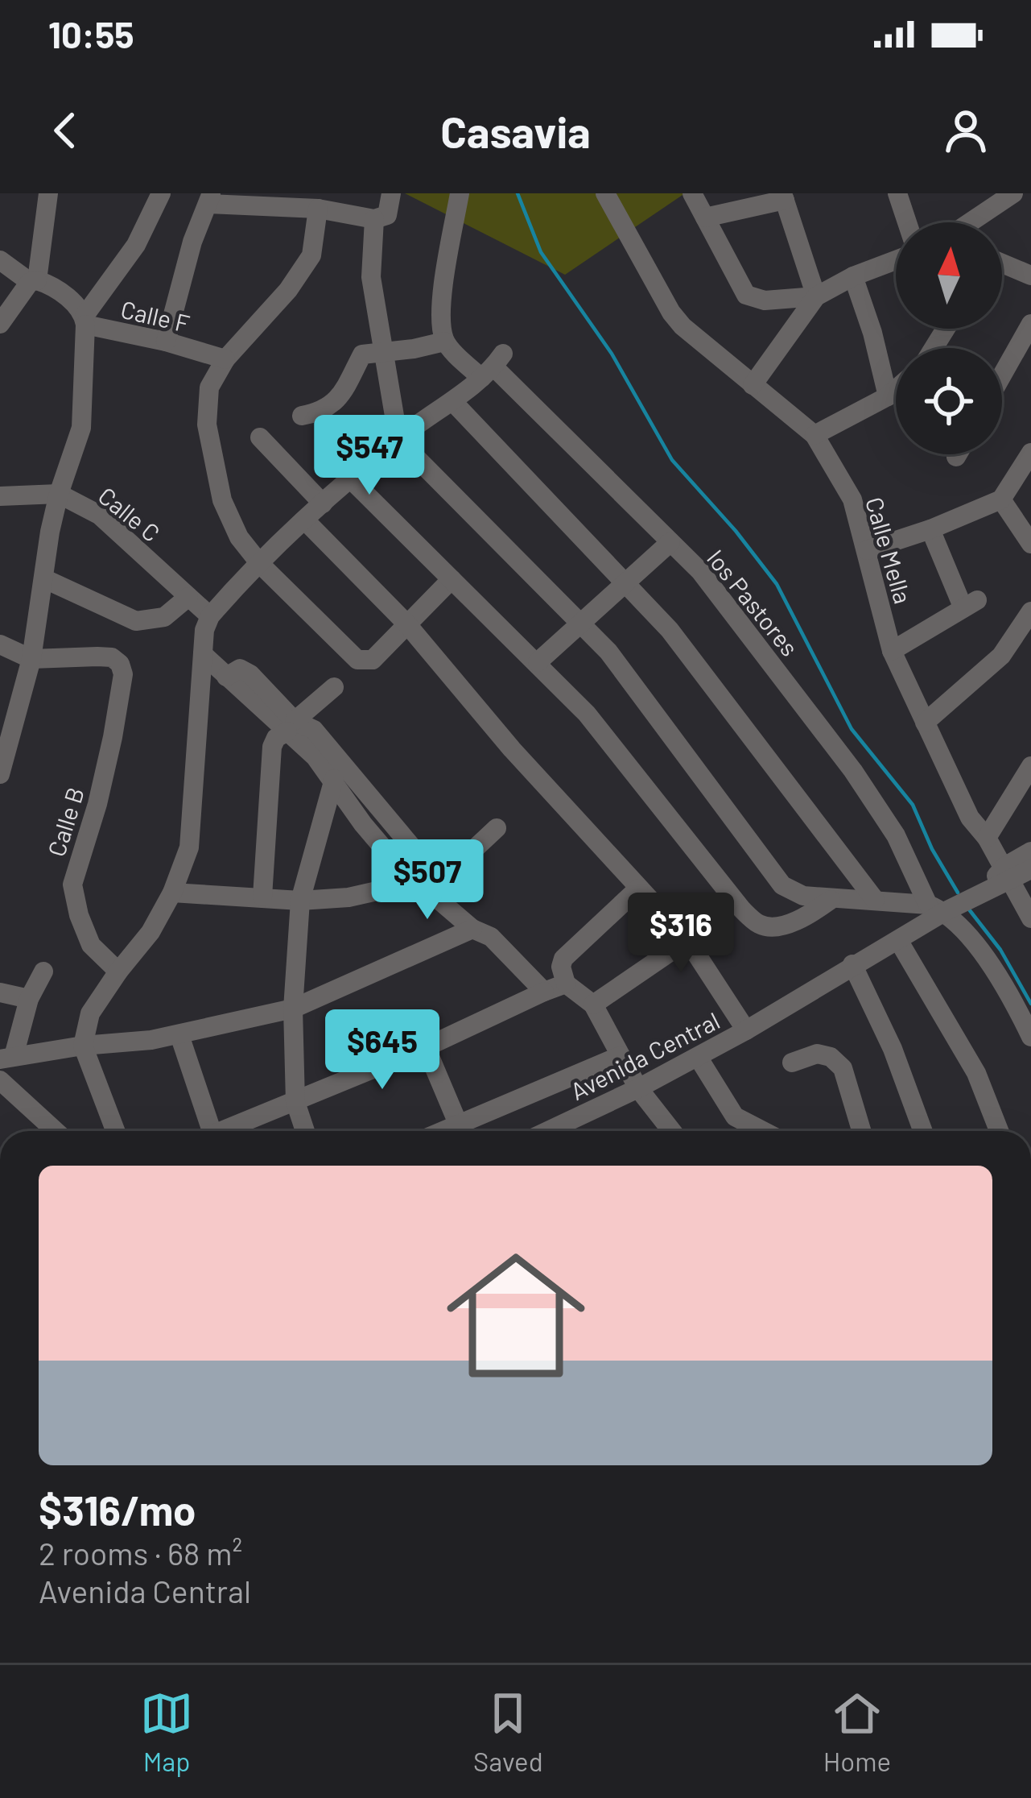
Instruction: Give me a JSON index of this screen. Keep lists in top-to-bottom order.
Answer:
{
  "streets": {
    "street": [
      "Calle F",
      "Calle C",
      "Calle Mella",
      "los Pastores",
      "Calle B",
      "Avenida Central"
    ]
  },
  "crossings": [
    ["Calle Mella", "Avenida Central"],
    ["los Pastores", "Avenida Central"]
  ],
  "north": "top",
  "page": {
    "status": "10:55",
    "header": "Casavia",
    "price": [
      "$547",
      "$507",
      "$316",
      "$645"
    ],
    "list": [
      {
        "name": "$316/mo",
        "note": "2 rooms · 68 m² · Avenida Central"
      }
    ],
    "tabs": ["Map", "Saved", "Home"]
  }
}
